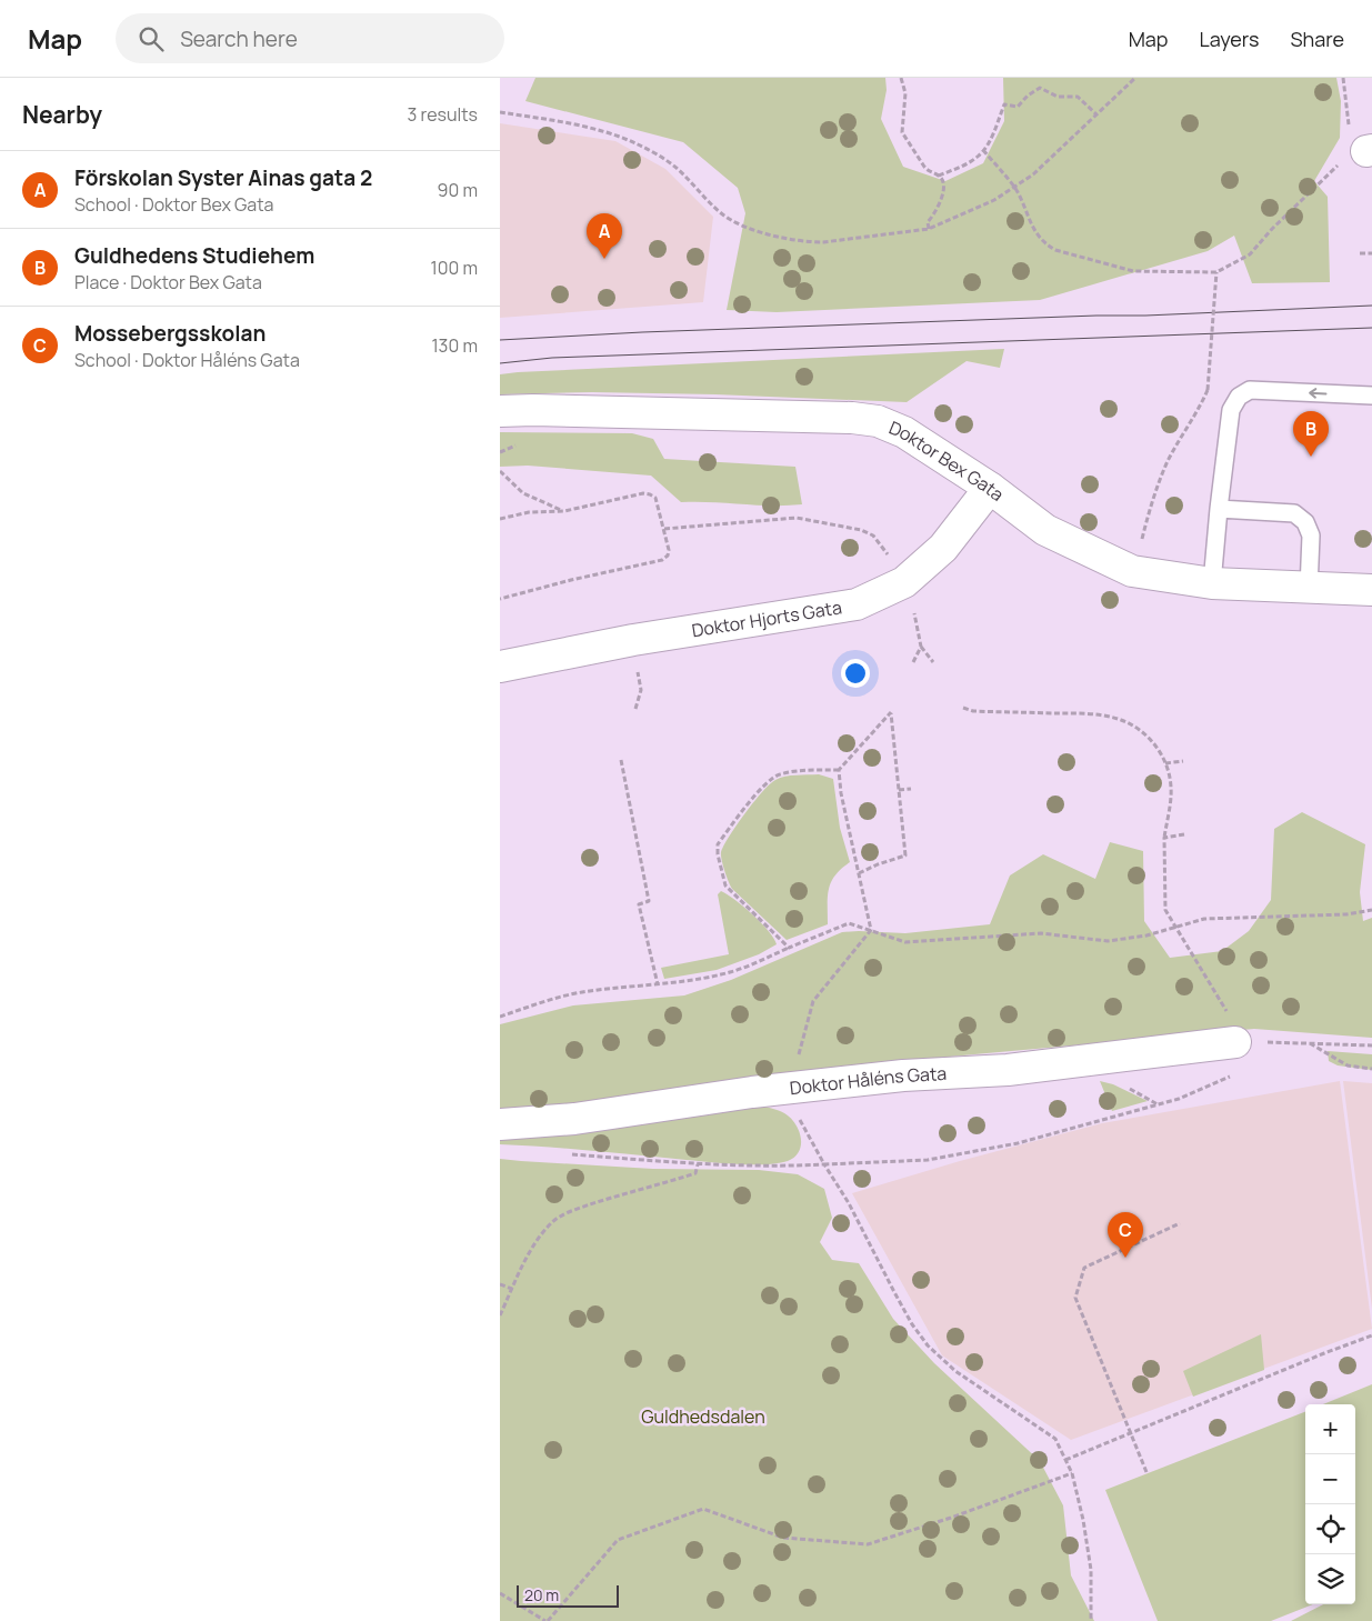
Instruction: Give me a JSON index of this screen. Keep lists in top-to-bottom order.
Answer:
{
  "streets": {
    "street": ["Doktor Bex Gata", "Doktor Hjorts Gata", "Doktor Håléns Gata"]
  },
  "crossings": [
    ["Doktor Bex Gata", "Doktor Hjorts Gata"]
  ],
  "parks": ["Guldhedsdalen"],
  "scale_bar": "20 m",
  "page": {
    "header": "Map",
    "search": "Search here",
    "nav": ["Map", "Layers", "Share"],
    "heading": ["Nearby", "3 results"],
    "list": [
      {
        "mark": "A",
        "name": "Förskolan Syster Ainas gata 2",
        "note": "School · Doktor Bex Gata",
        "value": "90 m"
      },
      {
        "mark": "B",
        "name": "Guldhedens Studiehem",
        "note": "Place · Doktor Bex Gata",
        "value": "100 m"
      },
      {
        "mark": "C",
        "name": "Mossebergsskolan",
        "note": "School · Doktor Håléns Gata",
        "value": "130 m"
      }
    ],
    "pins": ["A", "B", "C"],
    "map_buttons": ["+", "−"],
    "scale": "20 m"
  }
}
